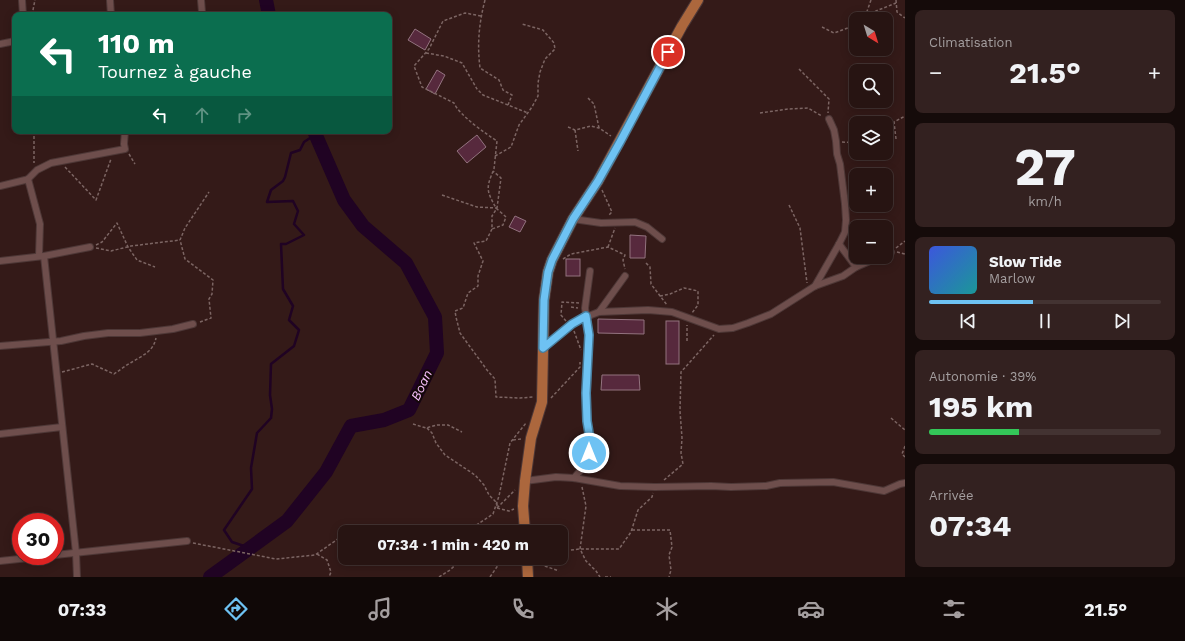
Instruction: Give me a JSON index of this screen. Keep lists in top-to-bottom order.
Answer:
{
  "water": ["Boan"],
  "north": "bottom right",
  "page": {
    "tile": [
      "Climatisation",
      ["27", "km/h"],
      ["Autonomie · 39%", "195 km"],
      ["Arrivée", "07:34"]
    ],
    "map_buttons": ["+", "−"],
    "turn": ["110 m", "Tournez à gauche"],
    "heat": ["−", "21.5°", "+"],
    "song": ["Slow Tide", "Marlow"],
    "limit": "30",
    "trip": "07:34 · 1 min · 420 m",
    "tabs": ["07:33", "21.5°"]
  }
}
